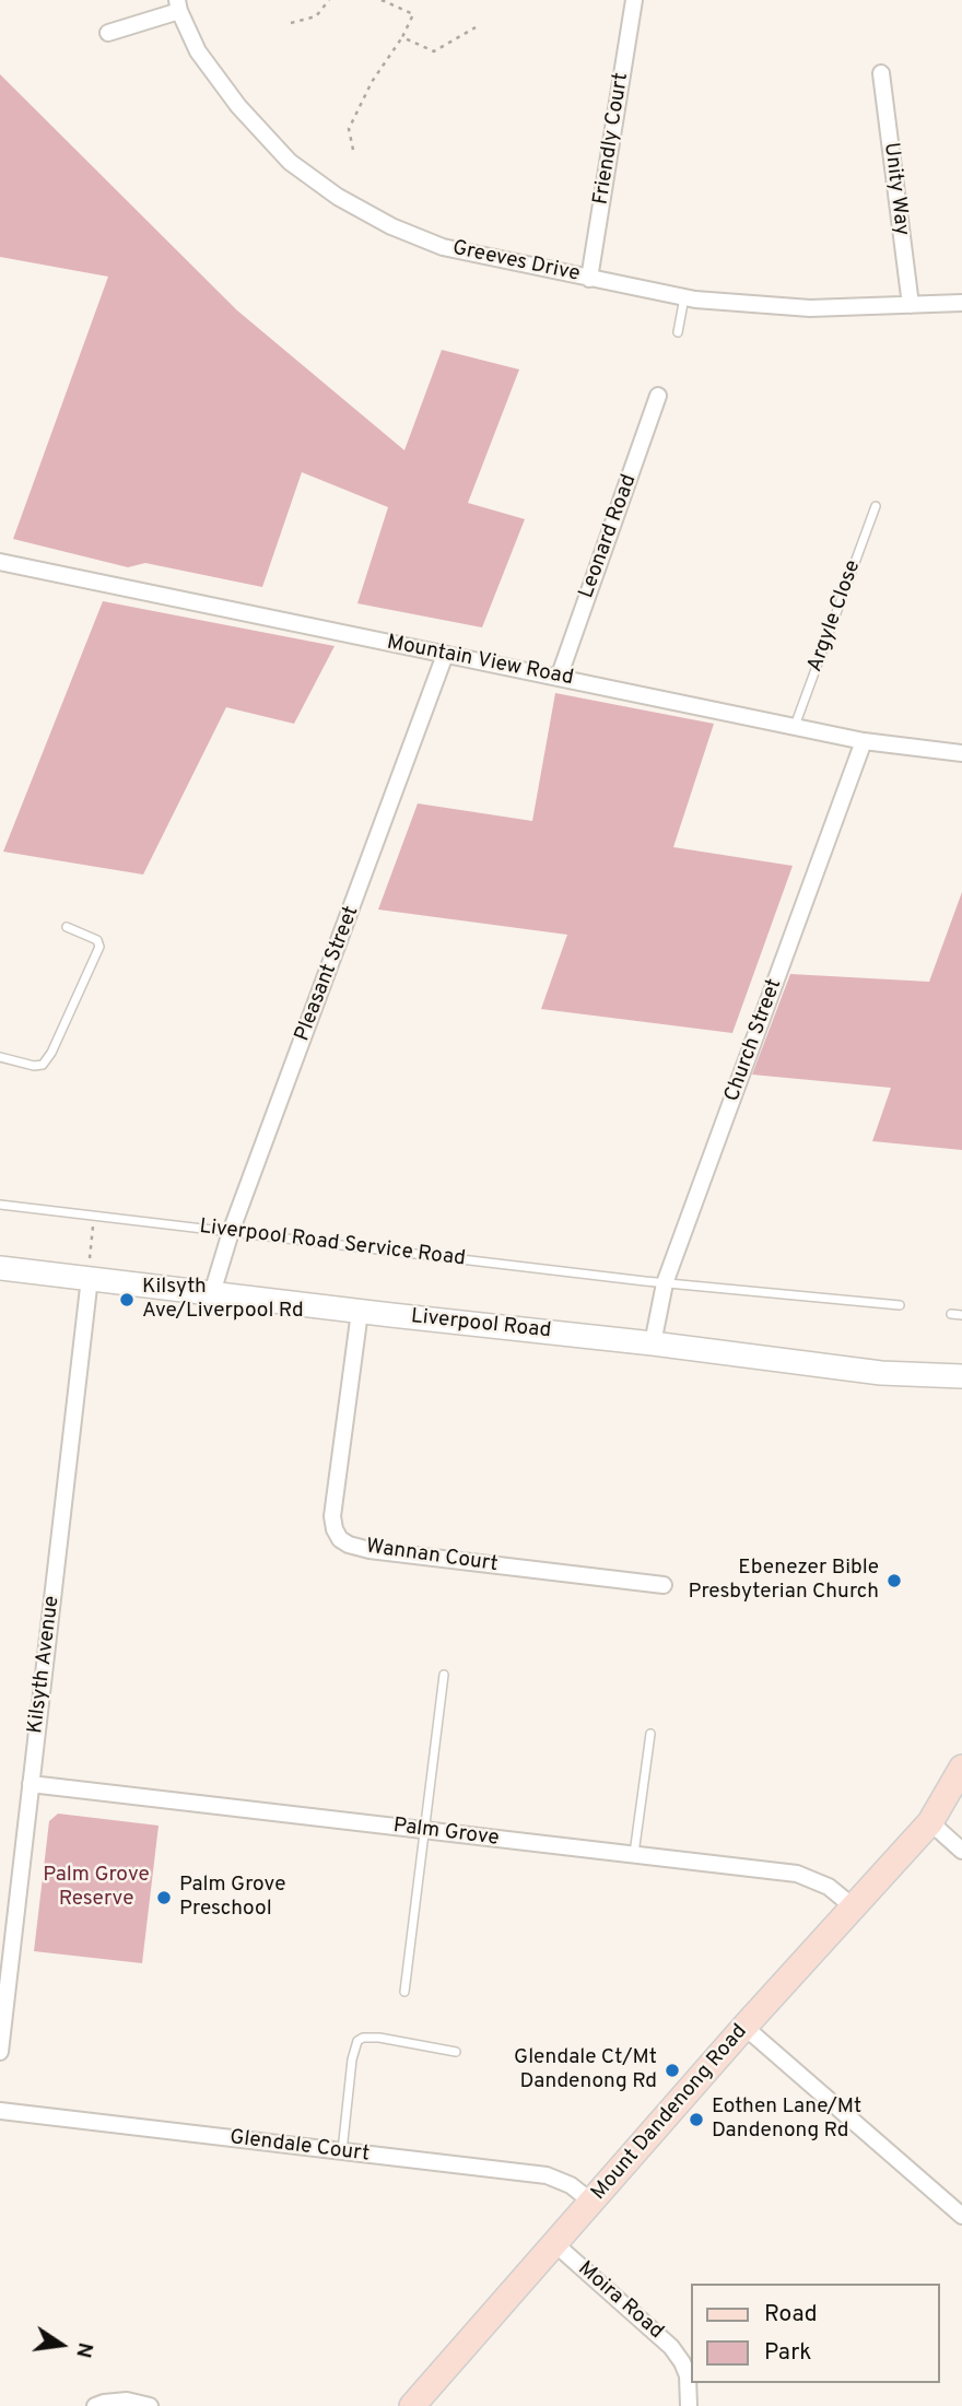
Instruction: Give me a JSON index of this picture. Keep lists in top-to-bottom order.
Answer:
{
  "streets": {
    "main road": ["Liverpool Road", "Mount Dandenong Road"],
    "street": [
      "Friendly Court",
      "Unity Way",
      "Greeves Drive",
      "Leonard Road",
      "Mountain View Road",
      "Pleasant Street",
      "Church Street",
      "Wannan Court",
      "Kilsyth Avenue",
      "Palm Grove",
      "Glendale Court",
      "Moira Road"
    ],
    "lane": ["Argyle Close", "Liverpool Road Service Road"]
  },
  "crossings": [
    ["Friendly Court", "Greeves Drive"],
    ["Unity Way", "Greeves Drive"],
    ["Leonard Road", "Mountain View Road"],
    ["Argyle Close", "Mountain View Road"],
    ["Mountain View Road", "Pleasant Street"],
    ["Mountain View Road", "Church Street"],
    ["Pleasant Street", "Liverpool Road Service Road"],
    ["Pleasant Street", "Liverpool Road"],
    ["Church Street", "Liverpool Road Service Road"],
    ["Church Street", "Liverpool Road"],
    ["Liverpool Road", "Wannan Court"],
    ["Liverpool Road", "Kilsyth Avenue"],
    ["Kilsyth Avenue", "Palm Grove"],
    ["Palm Grove", "Mount Dandenong Road"],
    ["Mount Dandenong Road", "Glendale Court"],
    ["Mount Dandenong Road", "Moira Road"]
  ],
  "parks": ["Palm Grove Reserve"],
  "places": [
    "Kilsyth Ave/Liverpool Rd",
    "Ebenezer Bible Presbyterian Church",
    "Palm Grove Preschool",
    "Glendale Ct/Mt Dandenong Rd",
    "Eothen Lane/Mt Dandenong Rd"
  ],
  "legend": ["Road", "Park"],
  "north": "right"
}
